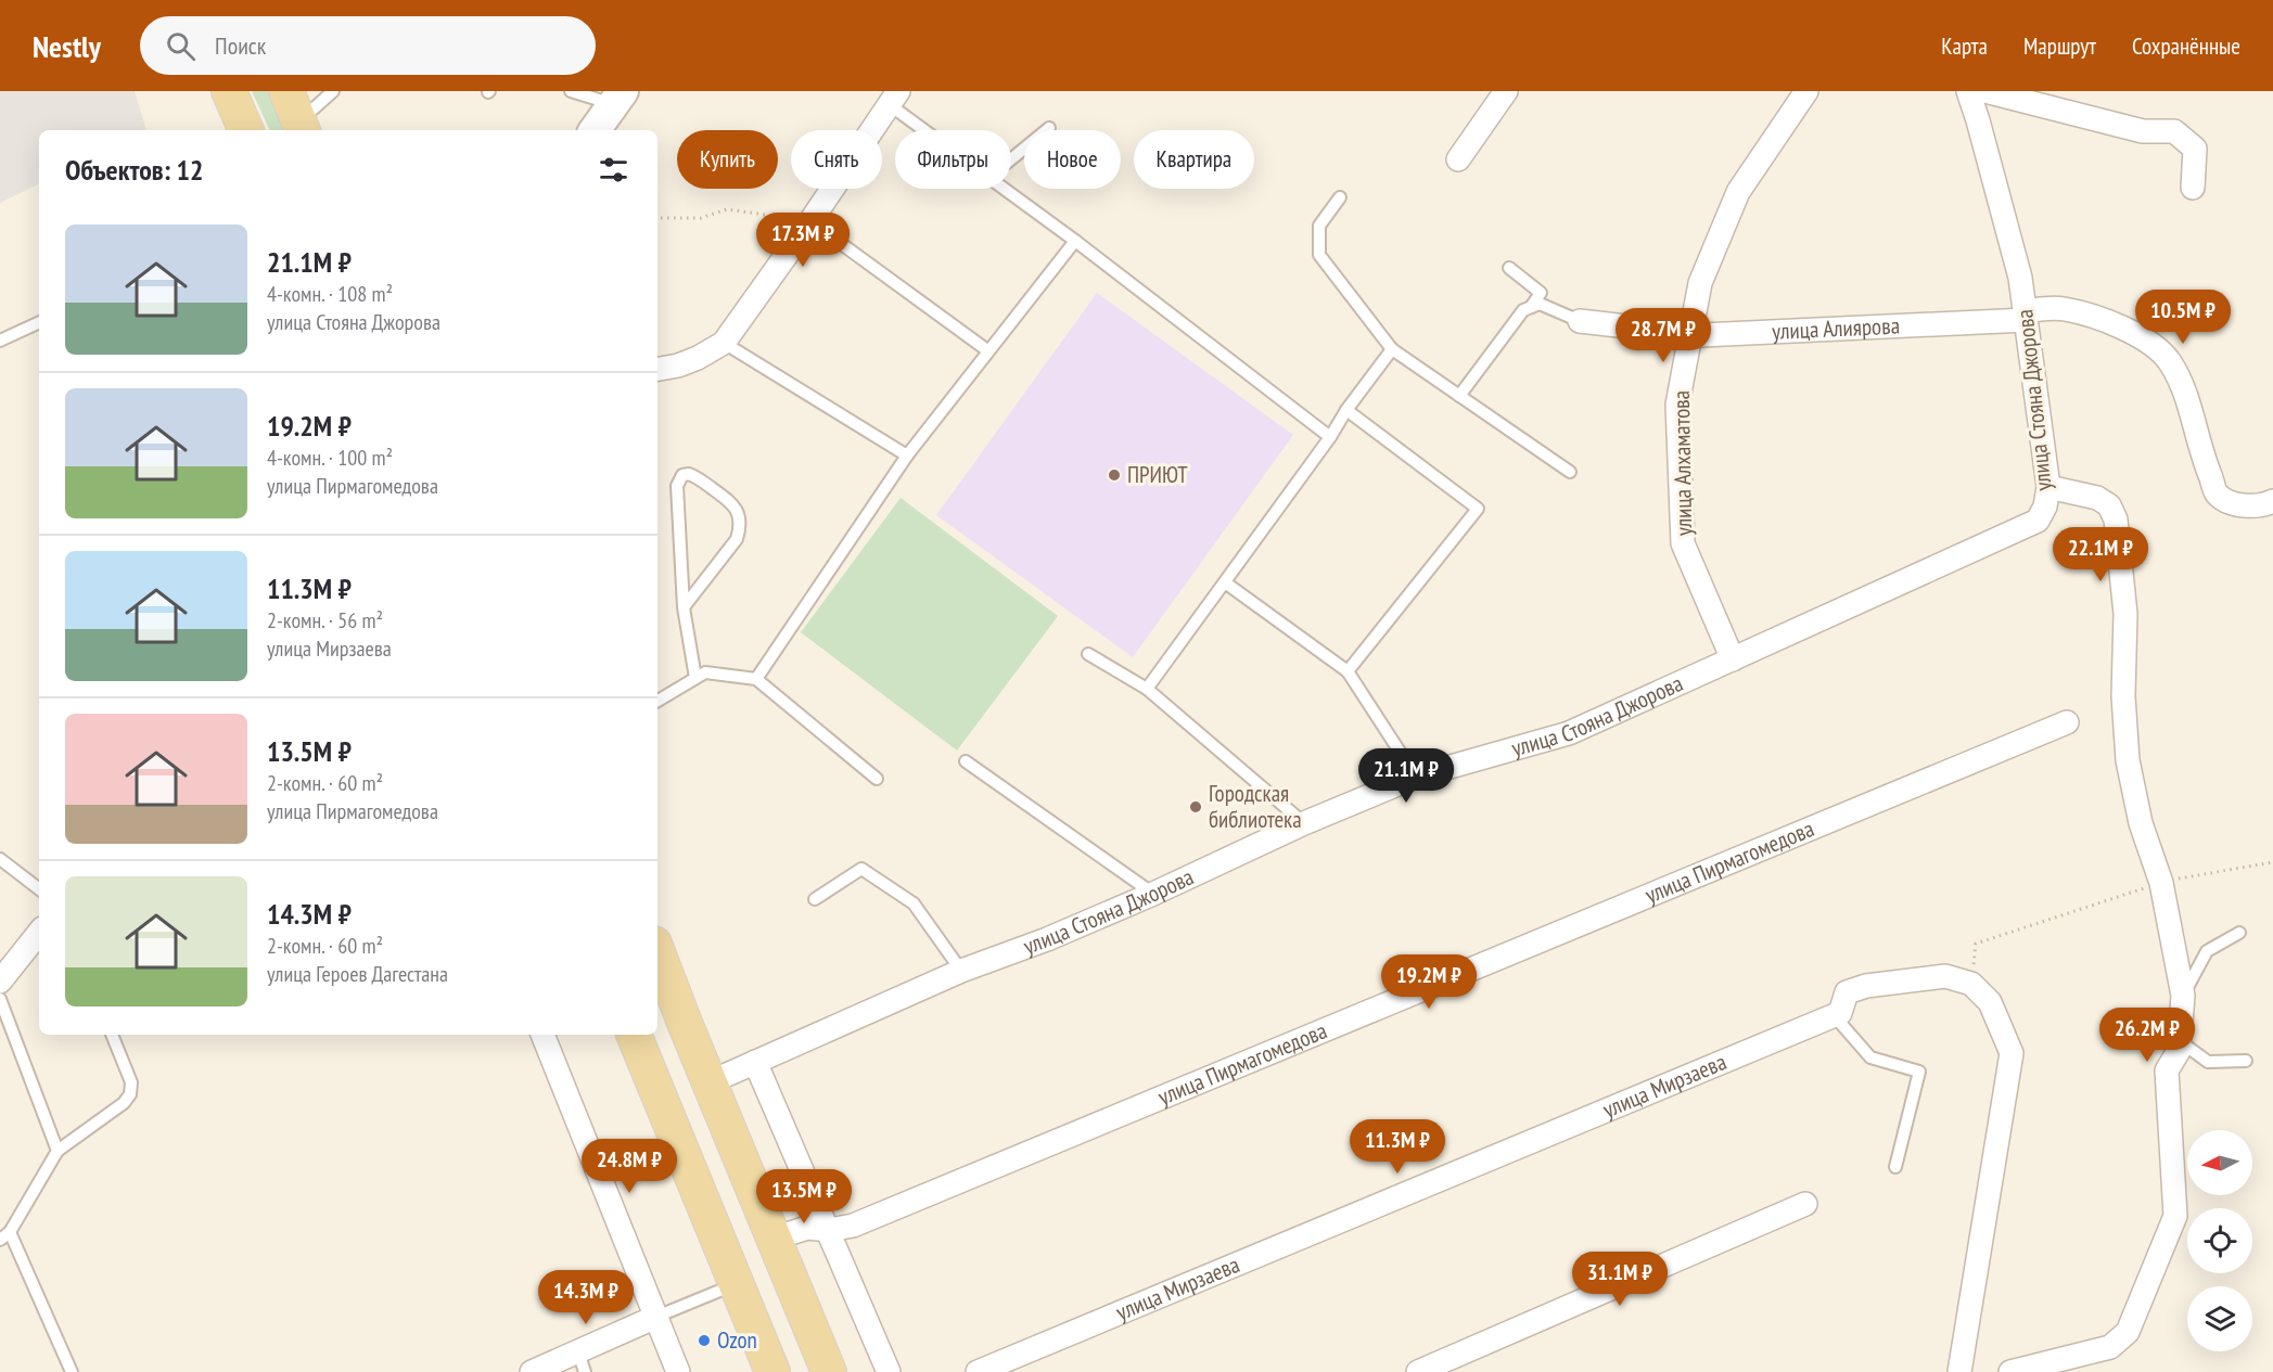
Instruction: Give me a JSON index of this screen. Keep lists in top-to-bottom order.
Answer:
{
  "streets": {
    "street": [
      "улица Алиярова",
      "улица Стояна Джорова",
      "улица Алхаматова",
      "улица Пирмагомедова",
      "улица Мирзаева"
    ]
  },
  "crossings": [
    ["улица Алиярова", "улица Стояна Джорова"],
    ["улица Алиярова", "улица Алхаматова"],
    ["улица Стояна Джорова", "улица Алхаматова"]
  ],
  "places": ["ПРИЮТ", "Городская библиотека", "Ozon"],
  "north": "left",
  "page": {
    "header": "Nestly",
    "search": "Поиск",
    "nav": ["Карта", "Маршрут", "Сохранённые"],
    "chip": [
      "Купить",
      "Снять",
      "Фильтры",
      "Новое",
      "Квартира"
    ],
    "heading": "Объектов: 12",
    "list": [
      {
        "name": "21.1M ₽",
        "note": "4-комн. · 108 m² · улица Стояна Джорова"
      },
      {
        "name": "19.2M ₽",
        "note": "4-комн. · 100 m² · улица Пирмагомедова"
      },
      {
        "name": "11.3M ₽",
        "note": "2-комн. · 56 m² · улица Мирзаева"
      },
      {
        "name": "13.5M ₽",
        "note": "2-комн. · 60 m² · улица Пирмагомедова"
      },
      {
        "name": "14.3M ₽",
        "note": "2-комн. · 60 m² · улица Героев Дагестана"
      }
    ],
    "price": [
      "17.3M ₽",
      "10.5M ₽",
      "28.7M ₽",
      "22.1M ₽",
      "21.1M ₽",
      "19.2M ₽",
      "26.2M ₽",
      "11.3M ₽",
      "24.8M ₽",
      "13.5M ₽",
      "31.1M ₽",
      "14.3M ₽"
    ]
  }
}
